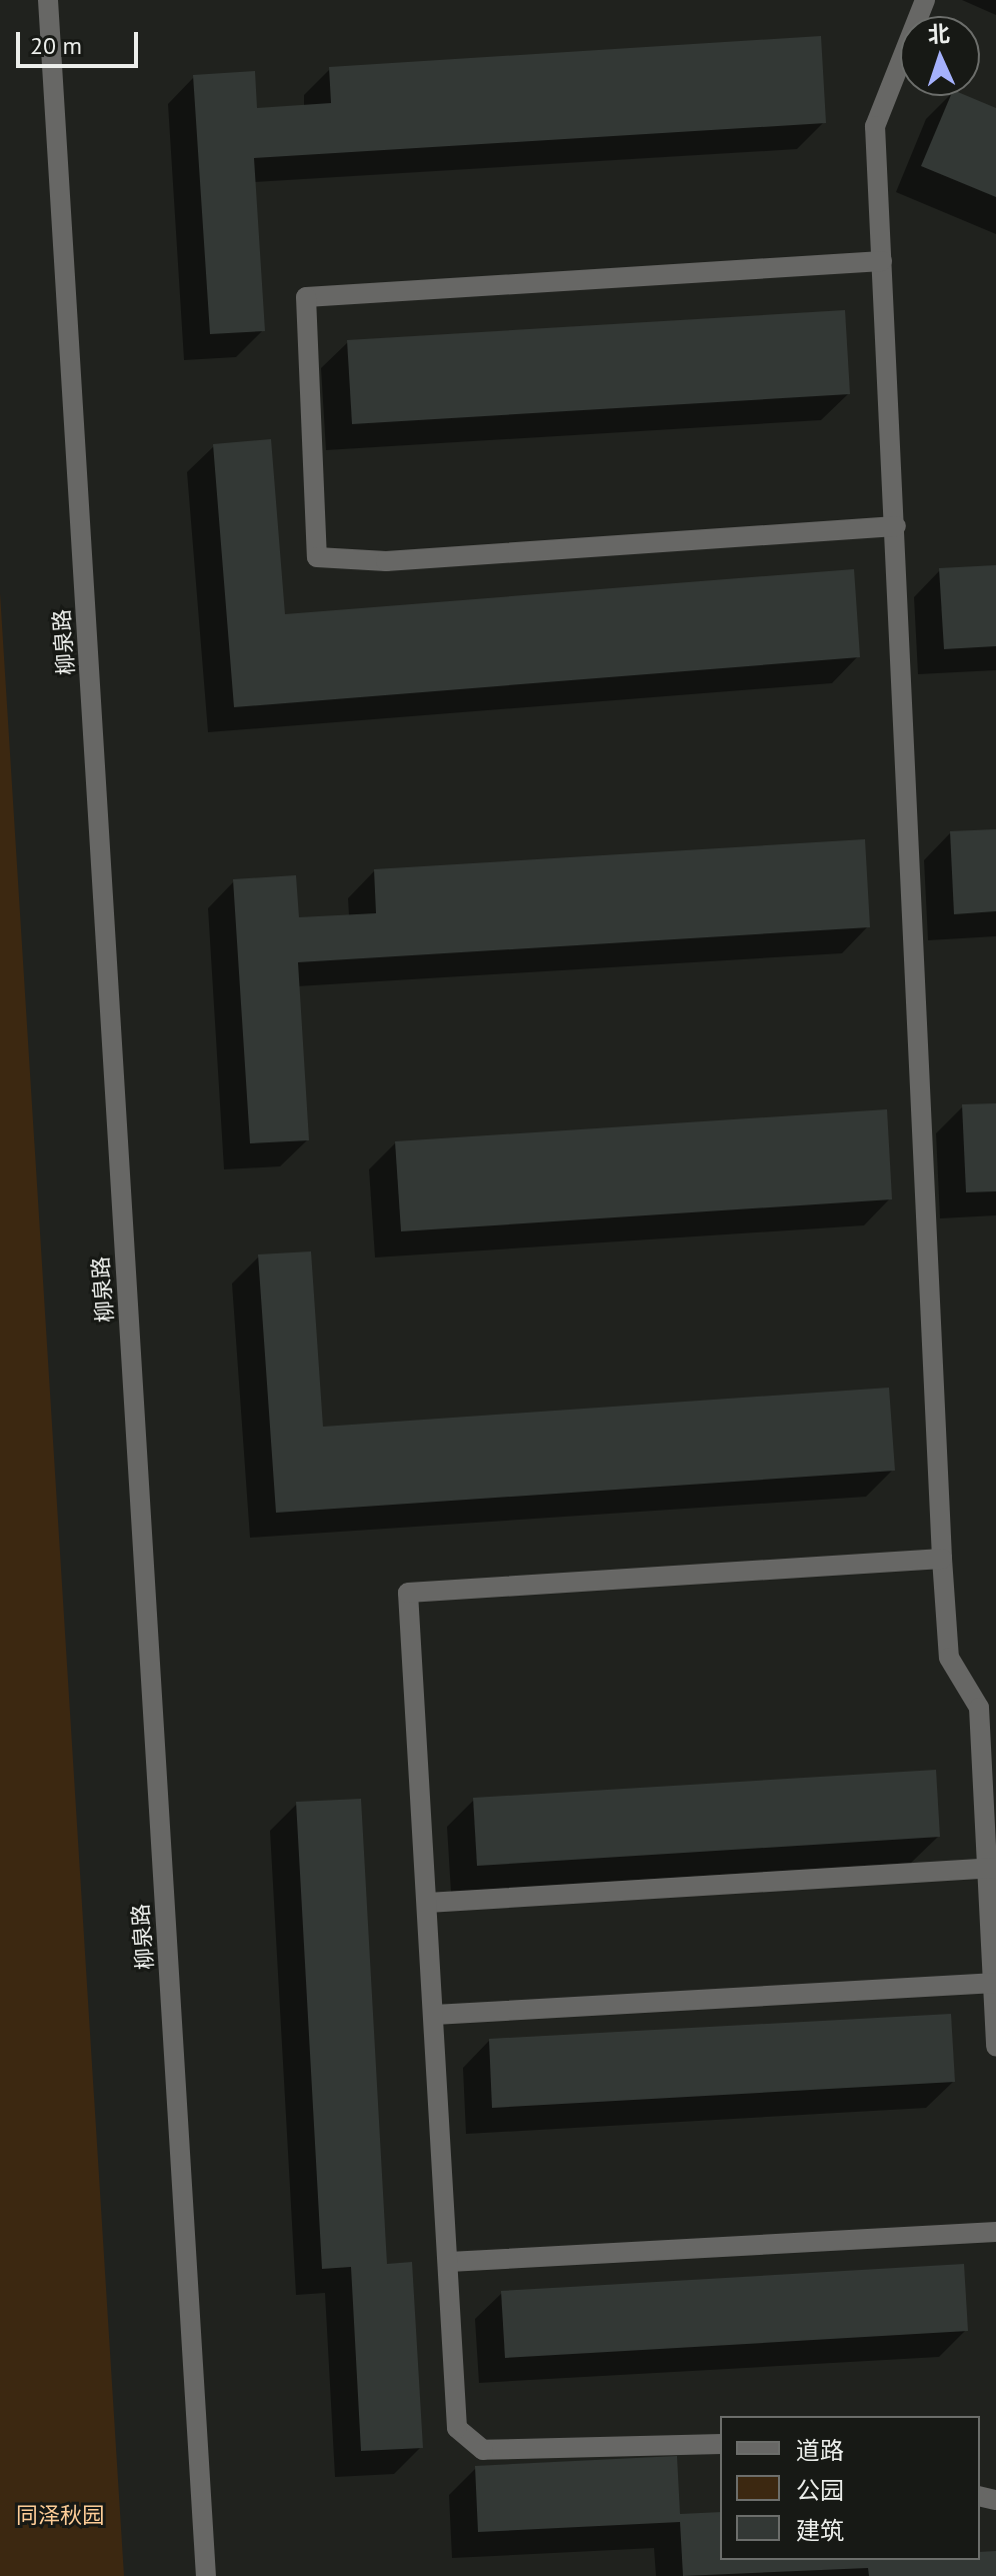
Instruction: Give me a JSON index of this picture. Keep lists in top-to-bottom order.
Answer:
{
  "streets": {
    "street": ["柳泉路"]
  },
  "parks": ["同泽秋园"],
  "legend": ["道路", "公园", "建筑"],
  "scale_bar": "20 m",
  "north": "top"
}
